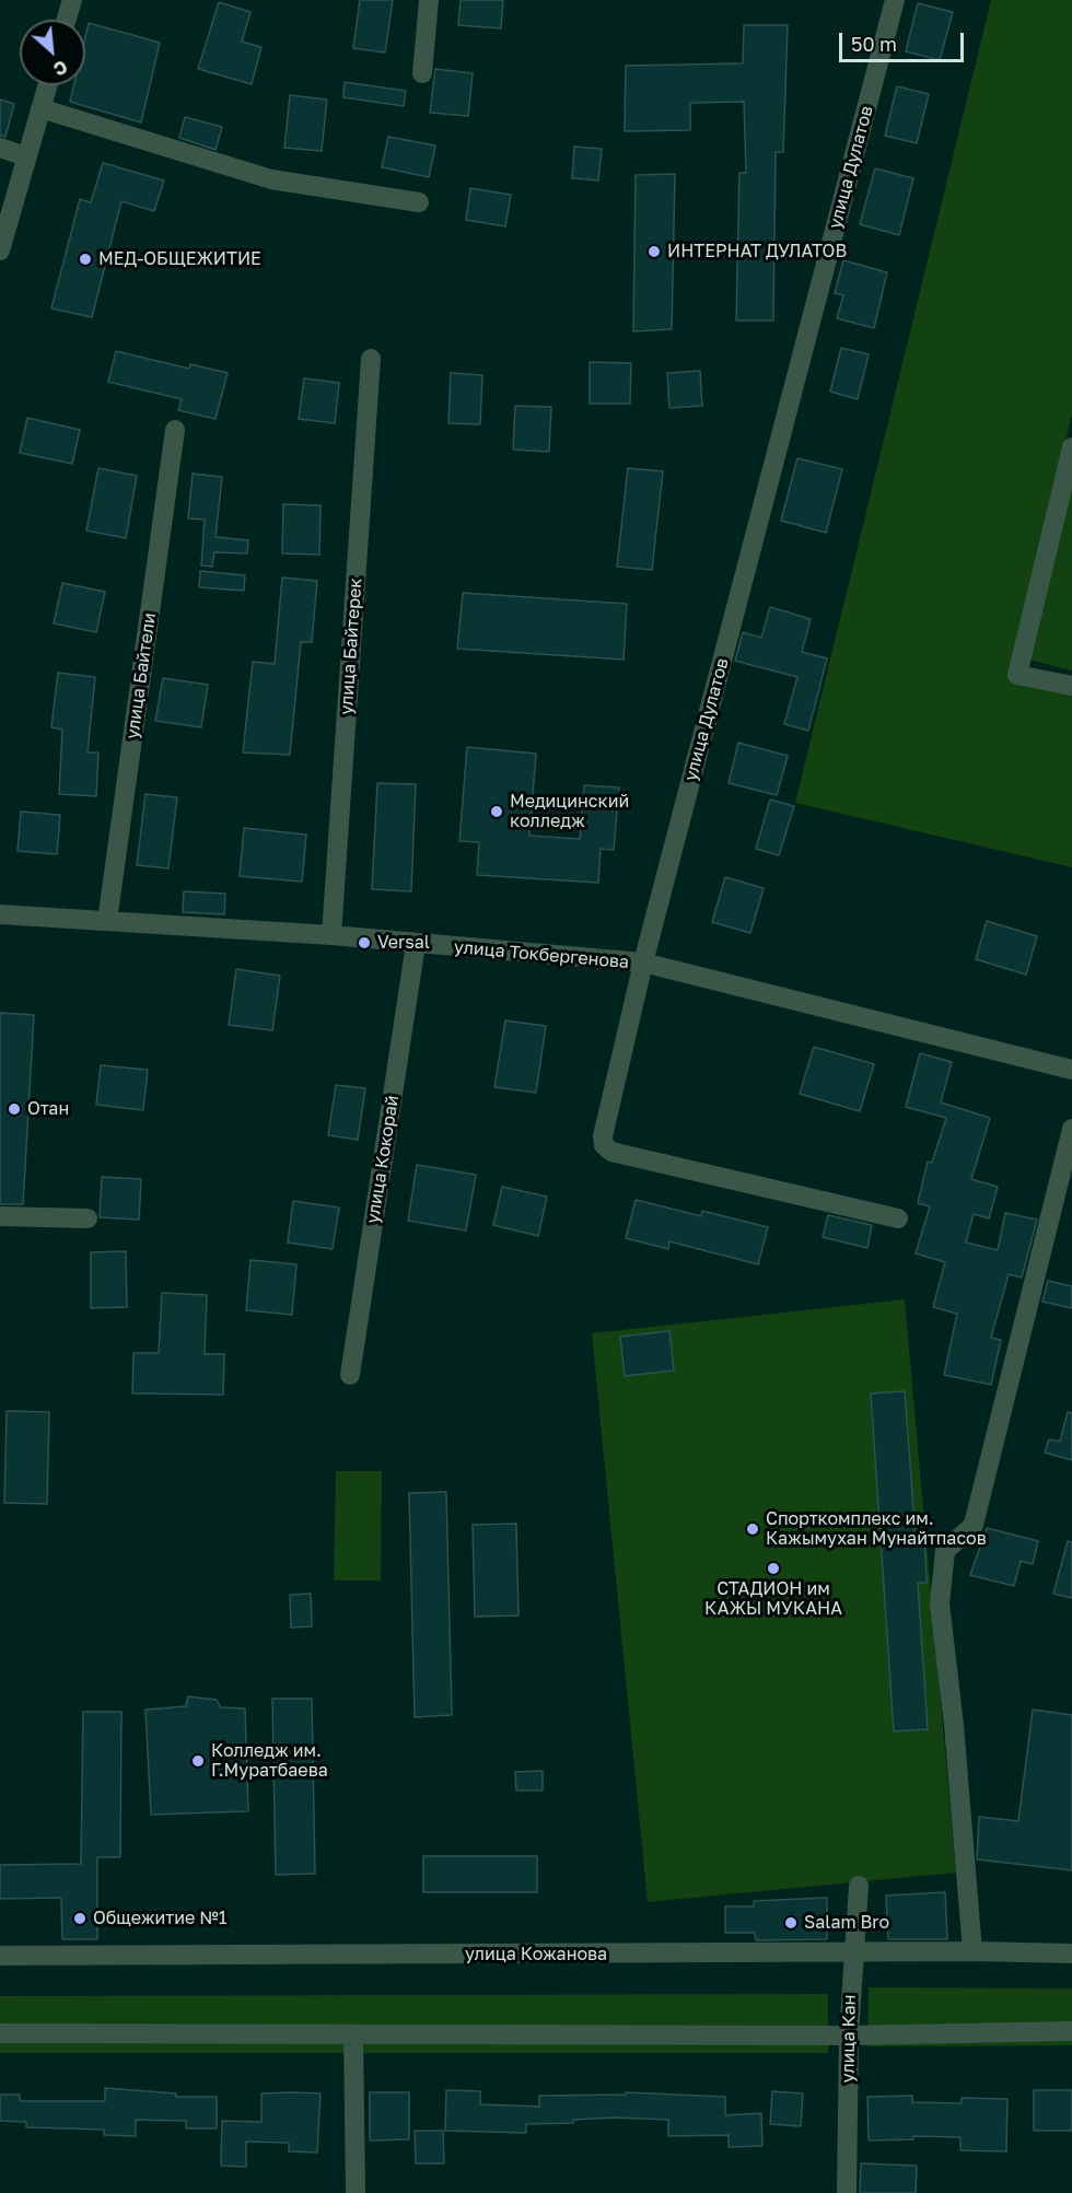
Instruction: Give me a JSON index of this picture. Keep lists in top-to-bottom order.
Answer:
{
  "streets": {
    "street": [
      "улица Дулатов",
      "улица Байтерек",
      "улица Байтели",
      "улица Токбергенова",
      "улица Кокорай",
      "улица Кожанова",
      "улица Кан"
    ]
  },
  "crossings": [
    ["улица Дулатов", "улица Токбергенова"],
    ["улица Байтерек", "улица Токбергенова"],
    ["улица Байтели", "улица Токбергенова"],
    ["улица Токбергенова", "улица Кокорай"],
    ["улица Кожанова", "улица Кан"]
  ],
  "places": [
    "ИНТЕРНАТ ДУЛАТОВ",
    "МЕД-ОБЩЕЖИТИЕ",
    "Медицинский колледж",
    "Versal",
    "Отан",
    "Спорткомплекс им. Кажымухан Мунайтпасов",
    "СТАДИОН им КАЖЫ МУКАНА",
    "Колледж им. Г.Муратбаева",
    "Общежитие №1",
    "Salam Bro"
  ],
  "scale_bar": "50 m",
  "north": "bottom right"
}
